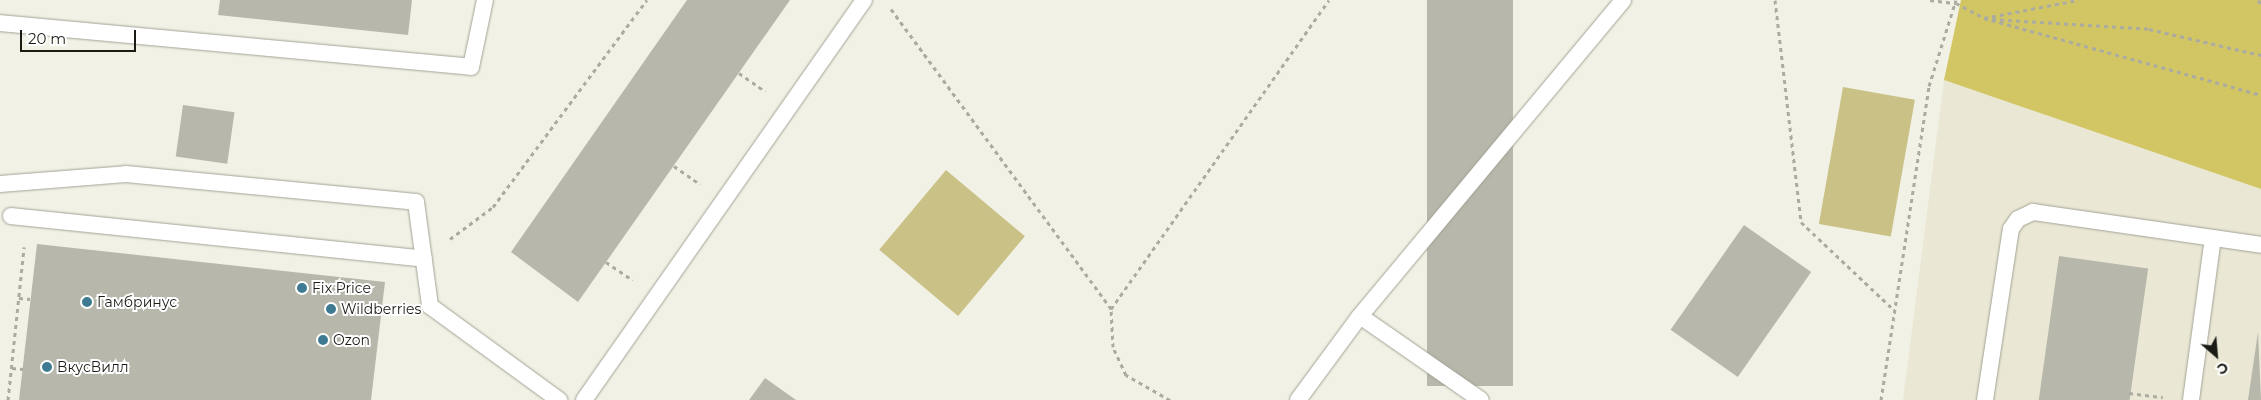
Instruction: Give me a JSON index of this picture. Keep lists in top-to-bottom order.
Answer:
{
  "places": [
    "Fix Price",
    "Гамбринус",
    "Wildberries",
    "Ozon",
    "ВкусВилл"
  ],
  "scale_bar": "20 m",
  "north": "bottom right"
}
